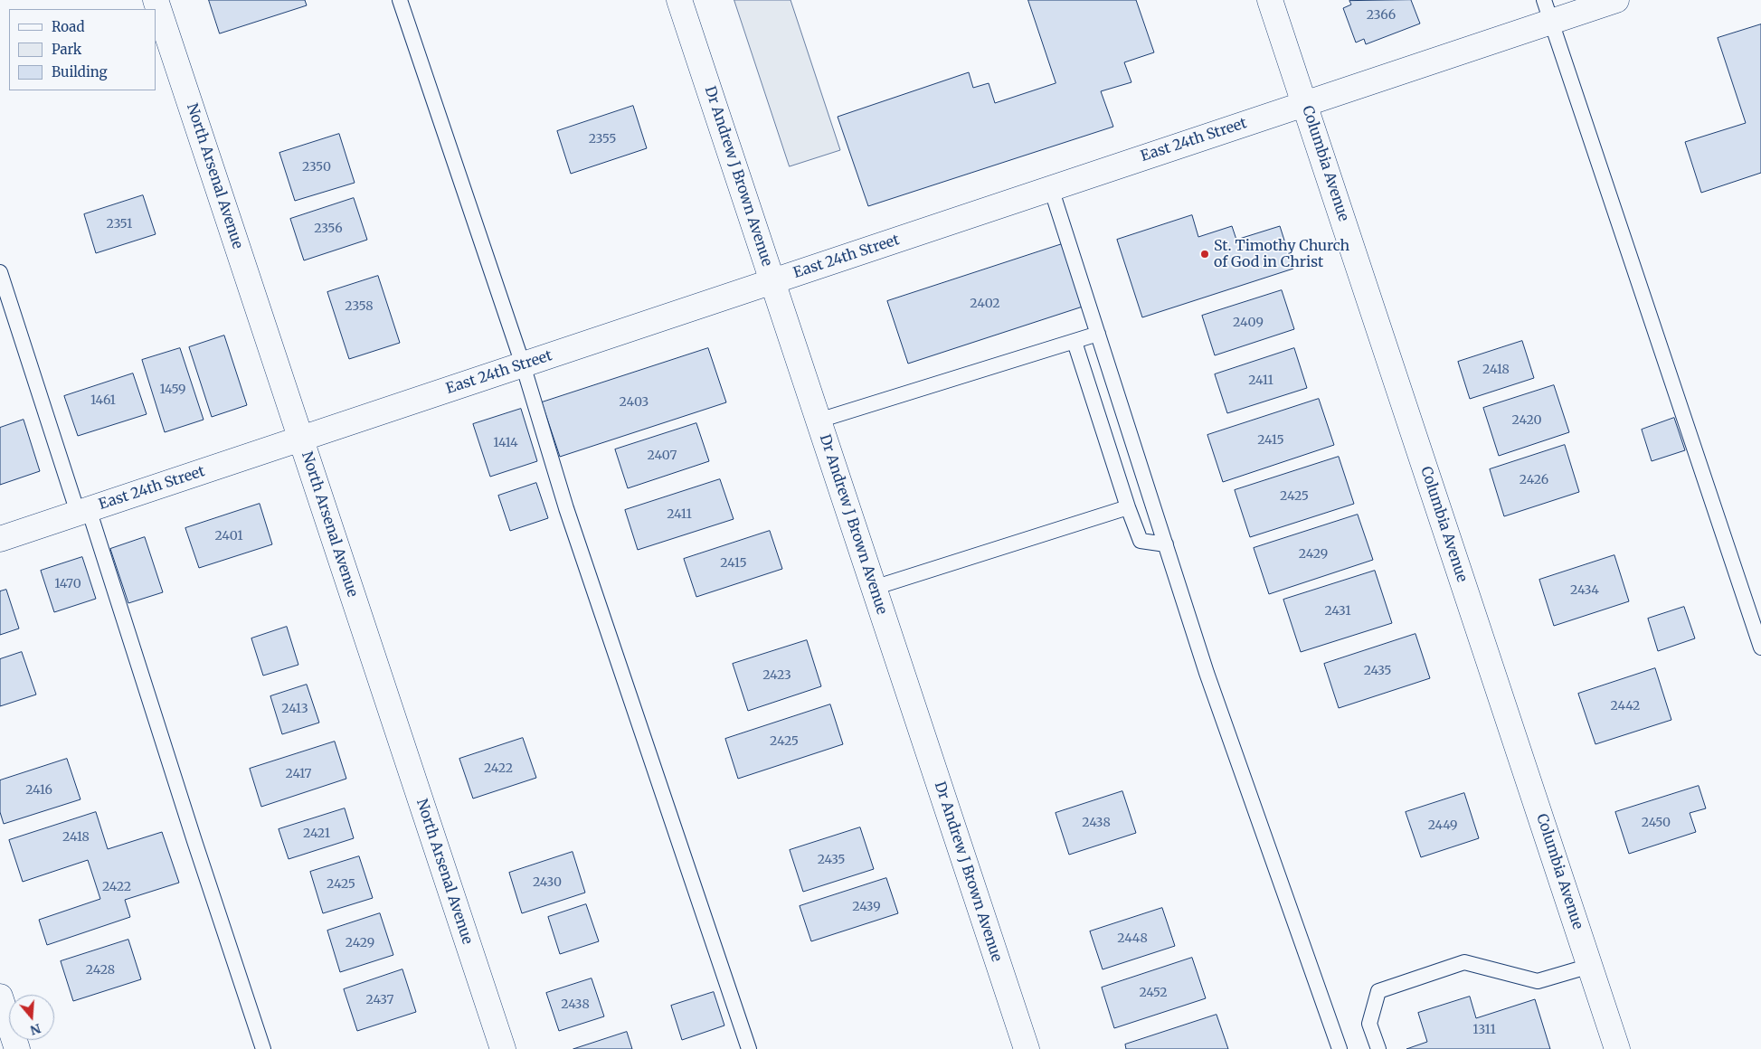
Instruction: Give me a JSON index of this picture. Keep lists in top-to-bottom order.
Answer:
{
  "streets": {
    "street": [
      "East 24th Street",
      "Columbia Avenue",
      "North Arsenal Avenue",
      "Dr Andrew J Brown Avenue"
    ]
  },
  "crossings": [
    ["East 24th Street", "Columbia Avenue"],
    ["East 24th Street", "North Arsenal Avenue"],
    ["East 24th Street", "Dr Andrew J Brown Avenue"]
  ],
  "places": ["St. Timothy Church of God in Christ"],
  "house_numbers": [
    "2366",
    "2355",
    "2350",
    "2351",
    "2356",
    "2402",
    "2358",
    "2409",
    "2418",
    "2411",
    "1459",
    "1461",
    "2403",
    "2420",
    "2415",
    "1414",
    "2407",
    "2426",
    "2425",
    "2411",
    "2401",
    "2429",
    "2415",
    "1470",
    "2434",
    "2431",
    "2435",
    "2423",
    "2442",
    "2413",
    "2425",
    "2422",
    "2417",
    "2416",
    "2438",
    "2450",
    "2449",
    "2421",
    "2418",
    "2435",
    "2430",
    "2425",
    "2422",
    "2439",
    "2448",
    "2429",
    "2428",
    "2452",
    "2437",
    "2438",
    "1311"
  ],
  "legend": ["Road", "Park", "Building"],
  "north": "bottom"
}
